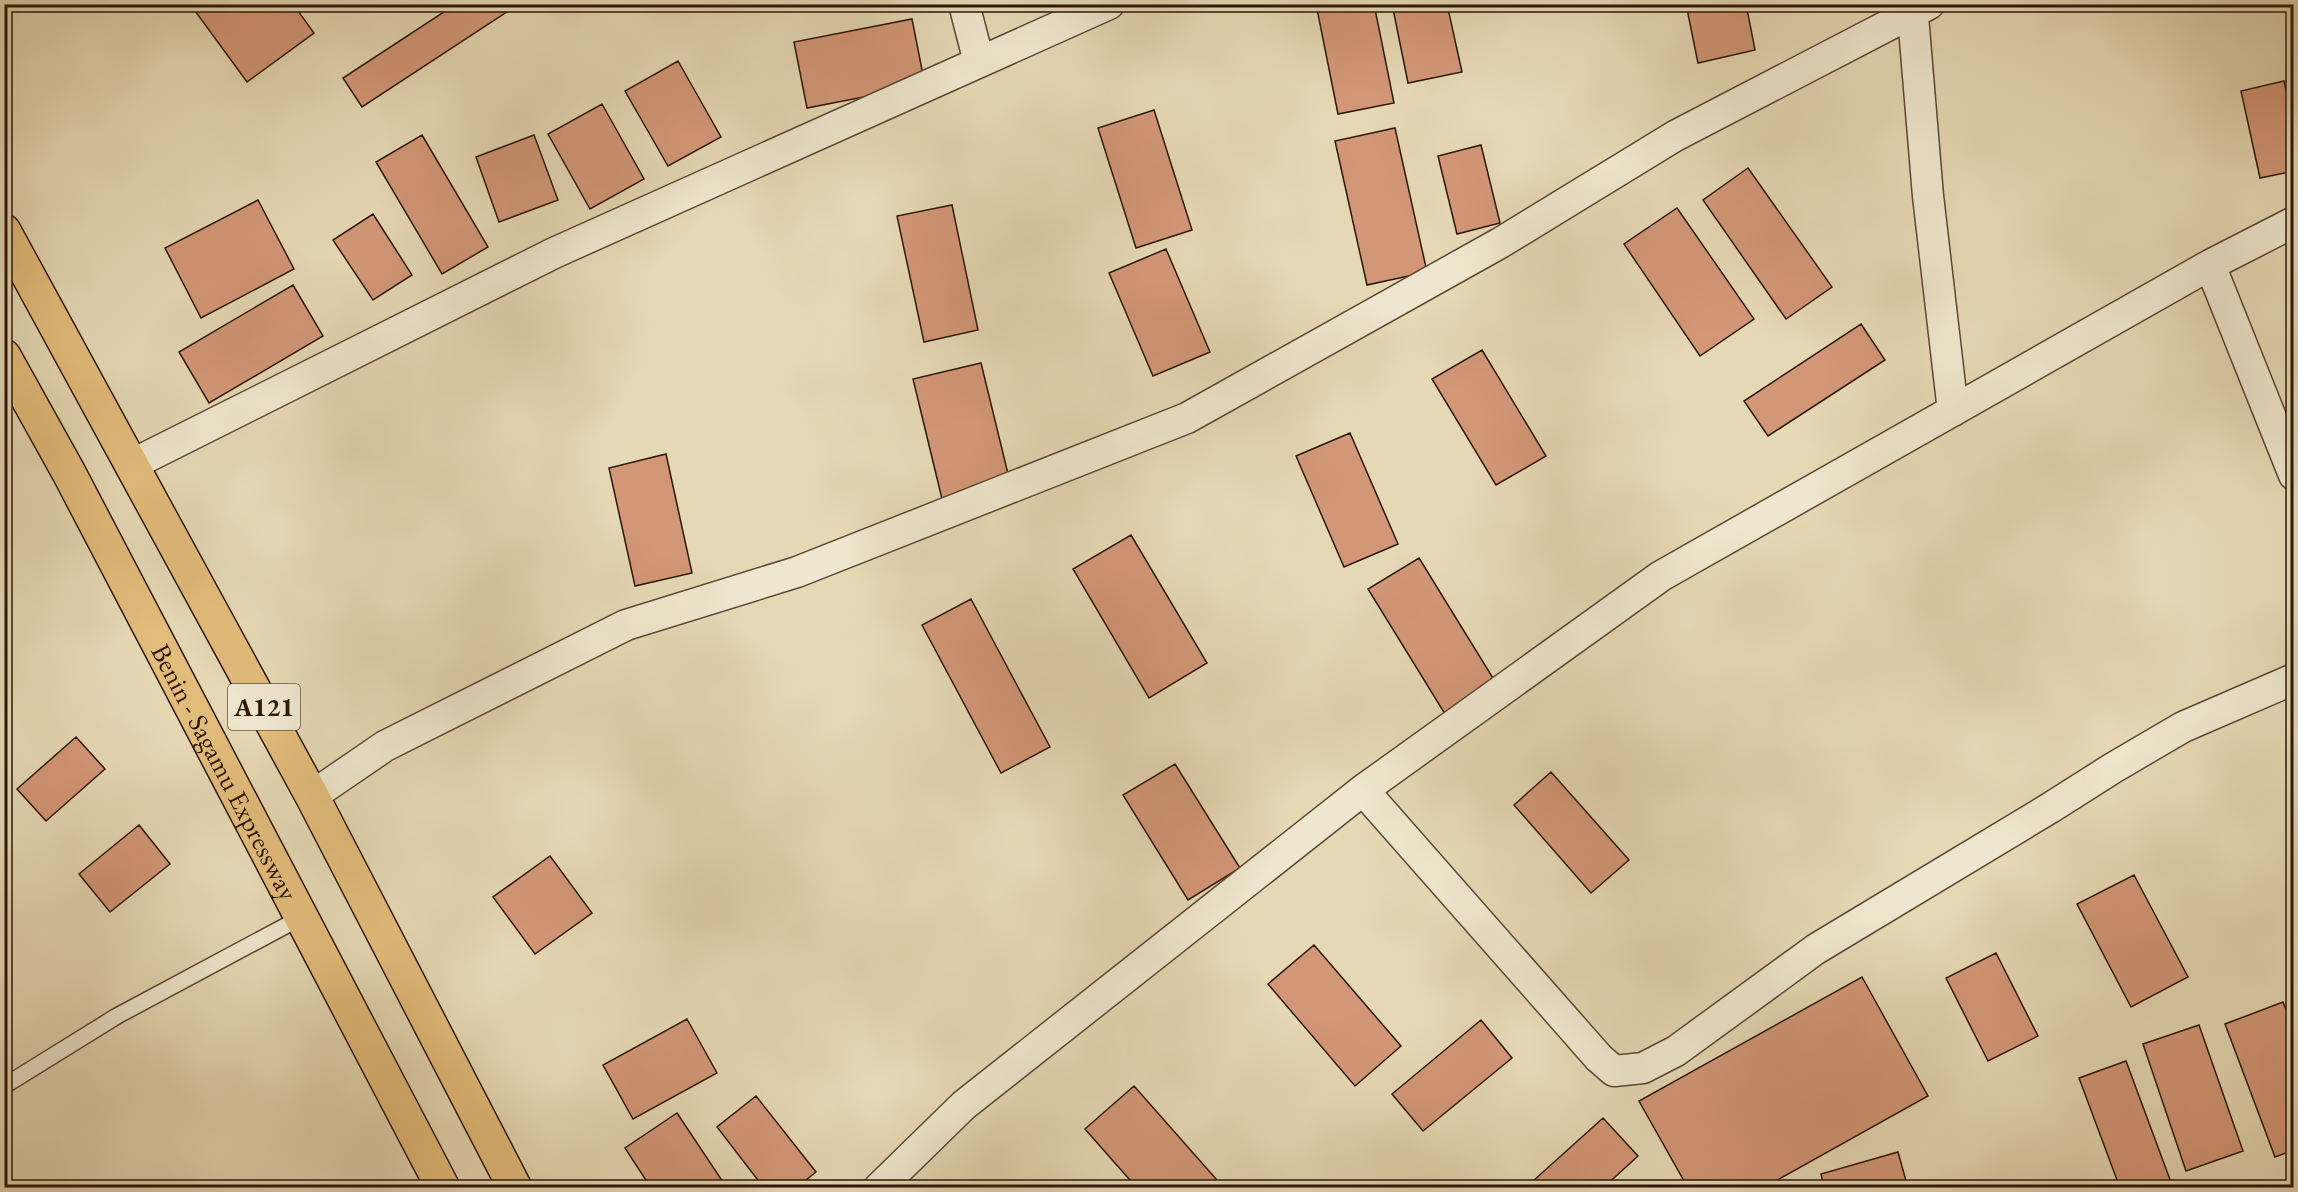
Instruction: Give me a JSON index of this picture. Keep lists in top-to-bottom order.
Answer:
{
  "streets": {
    "highway": ["A121", "Benin - Sagamu Expressway"]
  }
}
